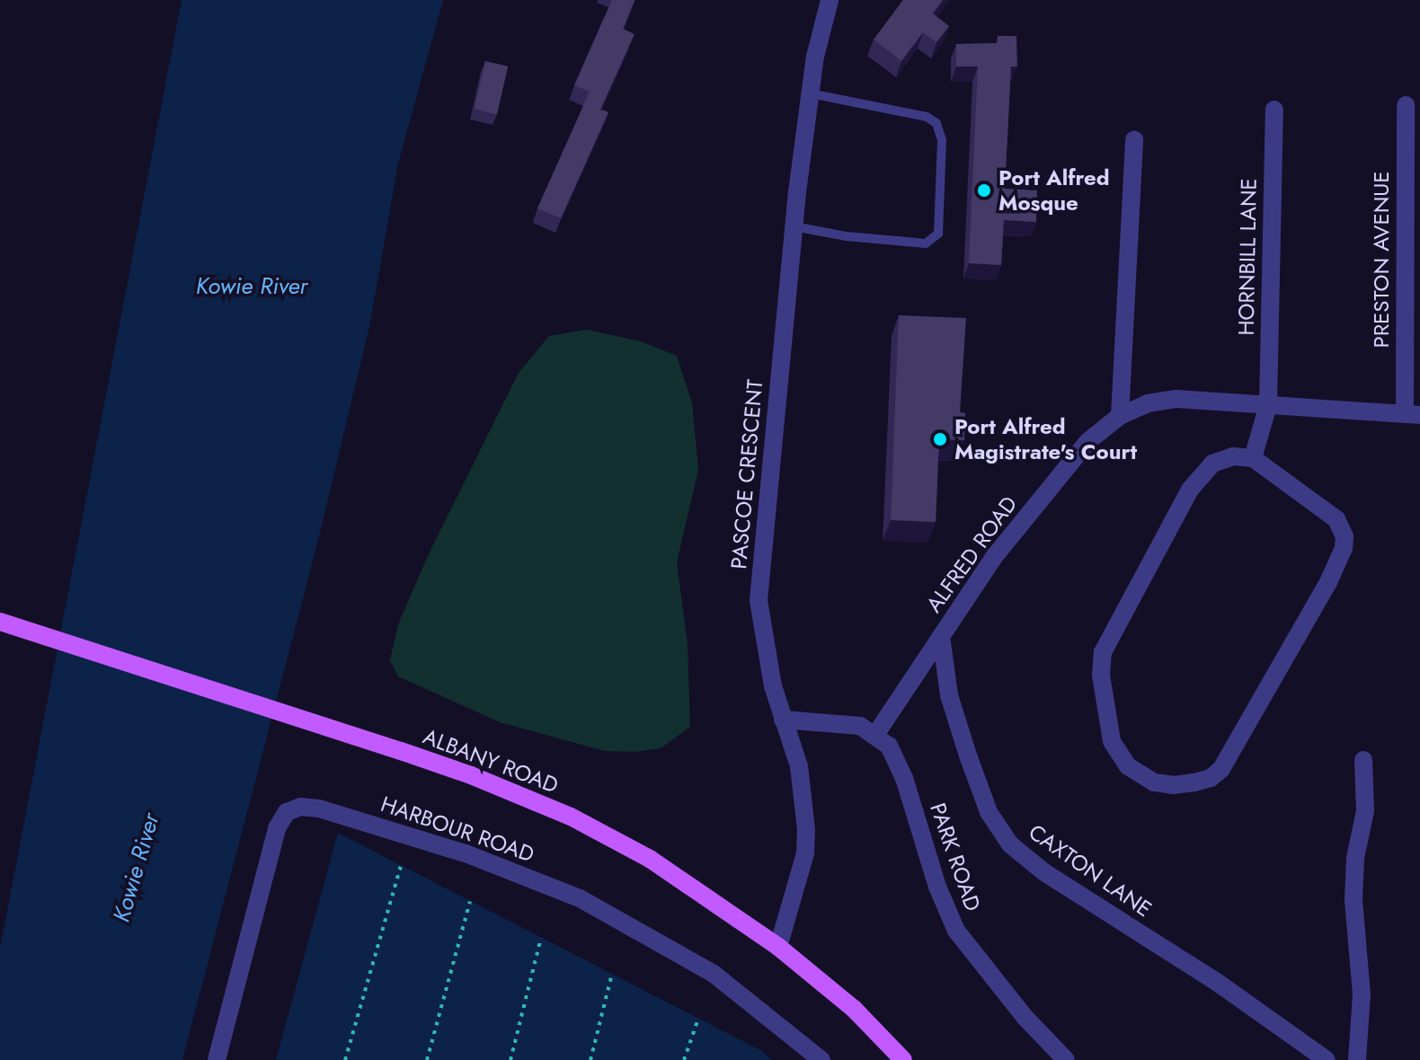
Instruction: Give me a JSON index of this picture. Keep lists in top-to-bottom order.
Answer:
{
  "streets": {
    "main road": ["ALBANY ROAD"],
    "street": [
      "HORNBILL LANE",
      "PRESTON AVENUE",
      "PASCOE CRESCENT",
      "ALFRED ROAD",
      "HARBOUR ROAD",
      "PARK ROAD",
      "CAXTON LANE"
    ]
  },
  "crossings": [
    ["HORNBILL LANE", "ALFRED ROAD"],
    ["PRESTON AVENUE", "ALFRED ROAD"],
    ["PASCOE CRESCENT", "ALBANY ROAD"],
    ["PASCOE CRESCENT", "PARK ROAD"],
    ["ALFRED ROAD", "PARK ROAD"],
    ["ALFRED ROAD", "CAXTON LANE"]
  ],
  "water": ["Kowie River"],
  "places": ["Port Alfred Mosque", "Port Alfred Magistrate's Court"]
}
